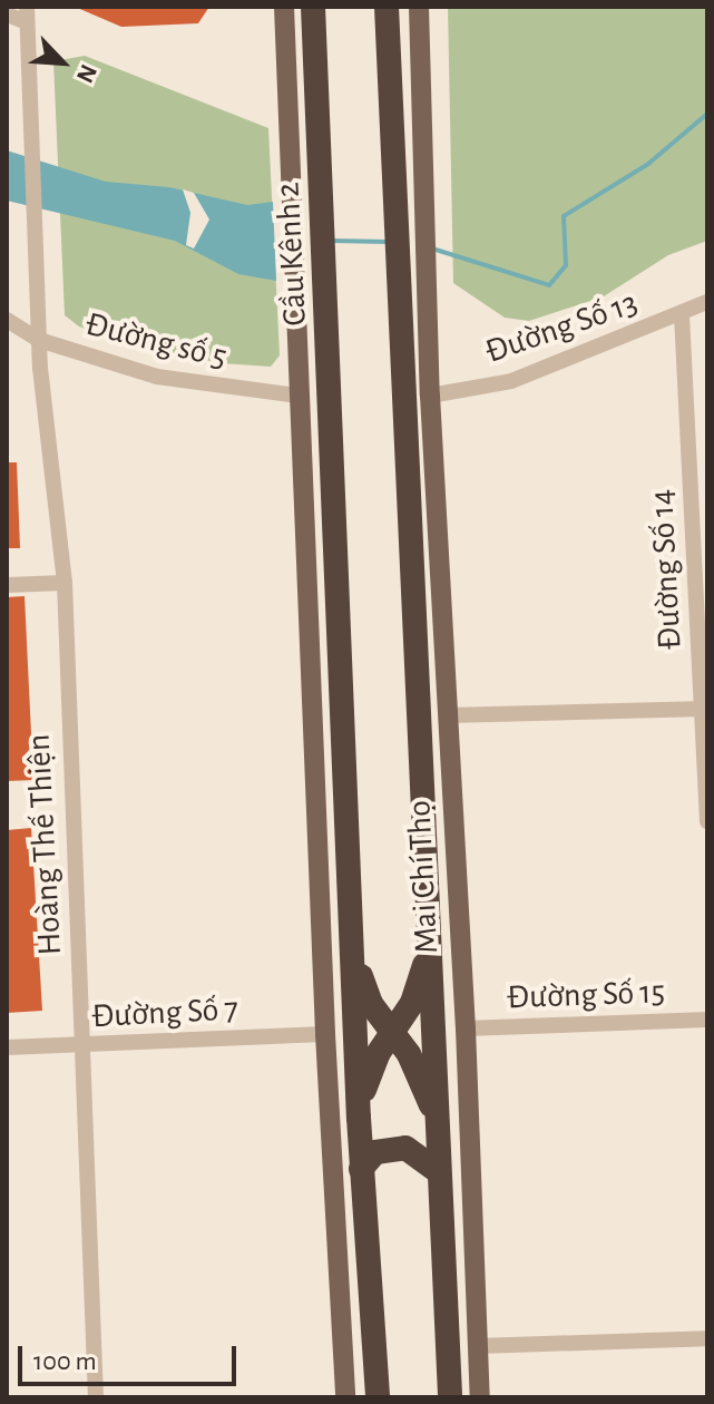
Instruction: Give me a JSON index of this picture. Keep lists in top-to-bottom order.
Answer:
{
  "streets": {
    "highway": ["Cầu Kênh 2", "Mai Chí Thọ"],
    "street": [
      "Đường Số 13",
      "Đường số 5",
      "Đường Số 14",
      "Hoàng Thế Thiện",
      "Đường Số 15",
      "Đường Số 7"
    ]
  },
  "crossings": [
    ["Cầu Kênh 2", "Đường số 5"],
    ["Đường Số 13", "Đường Số 14"],
    ["Đường Số 13", "Mai Chí Thọ"],
    ["Đường số 5", "Hoàng Thế Thiện"],
    ["Hoàng Thế Thiện", "Đường Số 7"],
    ["Mai Chí Thọ", "Đường Số 15"]
  ],
  "scale_bar": "100 m",
  "north": "bottom right"
}
